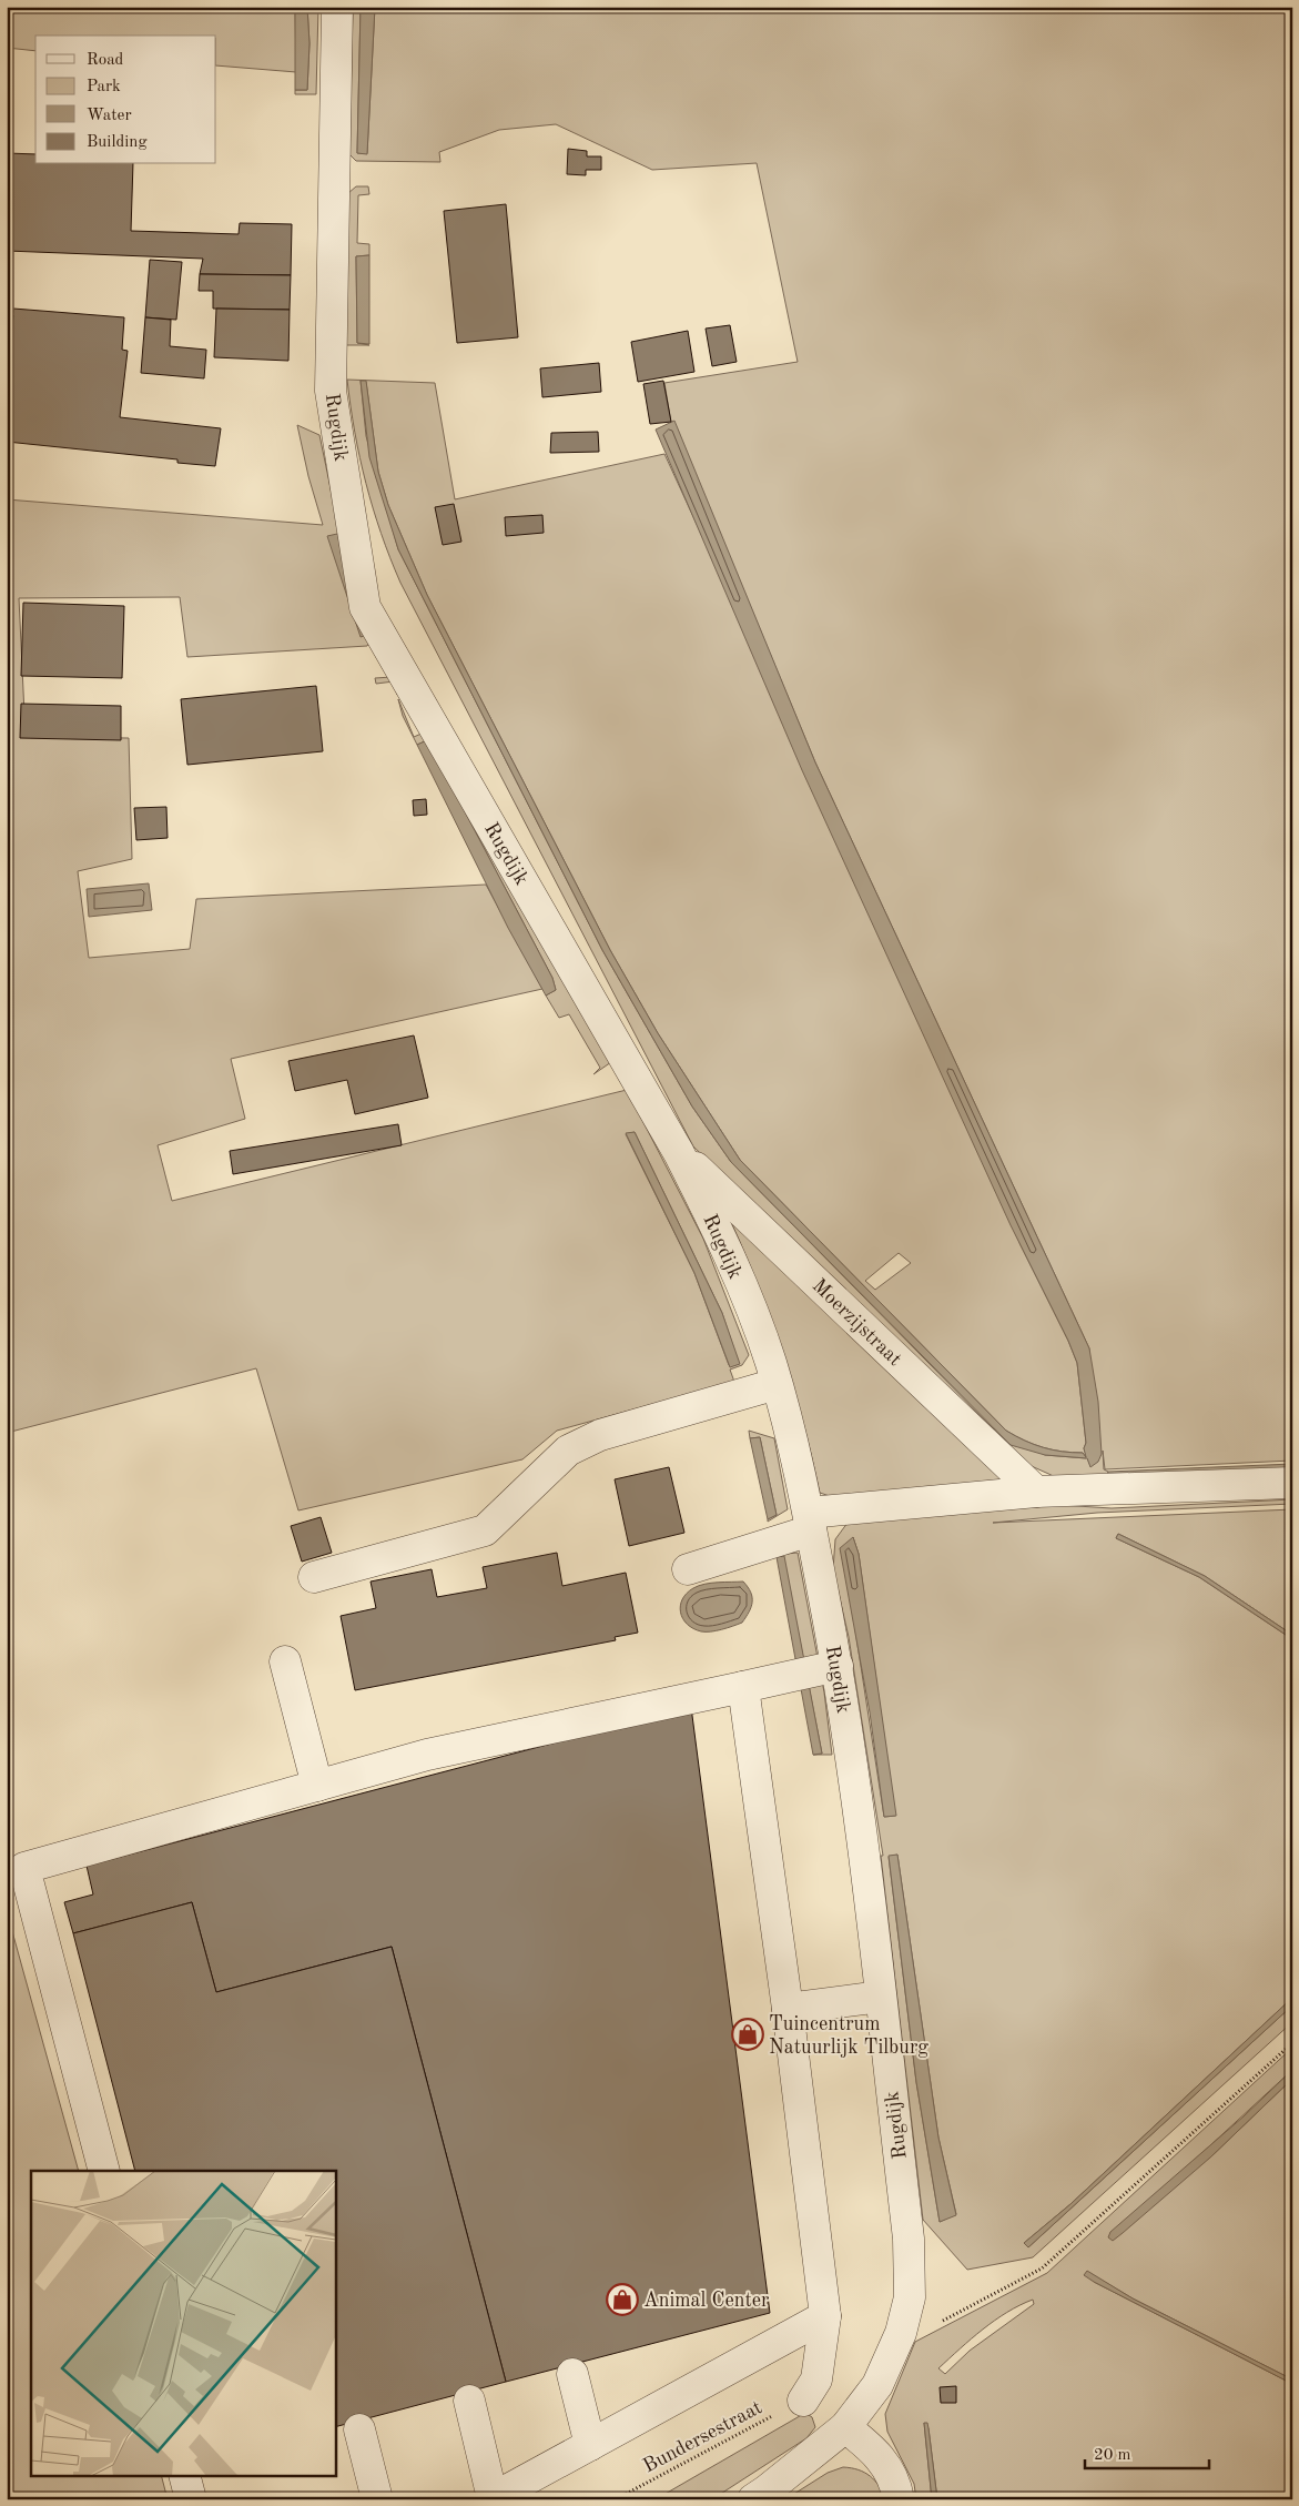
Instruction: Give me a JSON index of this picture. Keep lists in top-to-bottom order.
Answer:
{
  "streets": {
    "street": ["Rugdijk", "Moerzijstraat"],
    "path": ["Bundersestraat"]
  },
  "crossings": [
    ["Rugdijk", "Moerzijstraat"]
  ],
  "places": {
    "shop": ["Tuincentrum Natuurlijk Tilburg", "Animal Center"]
  },
  "legend": [
    "Road",
    "Park",
    "Water",
    "Building"
  ],
  "scale_bar": "20 m"
}
